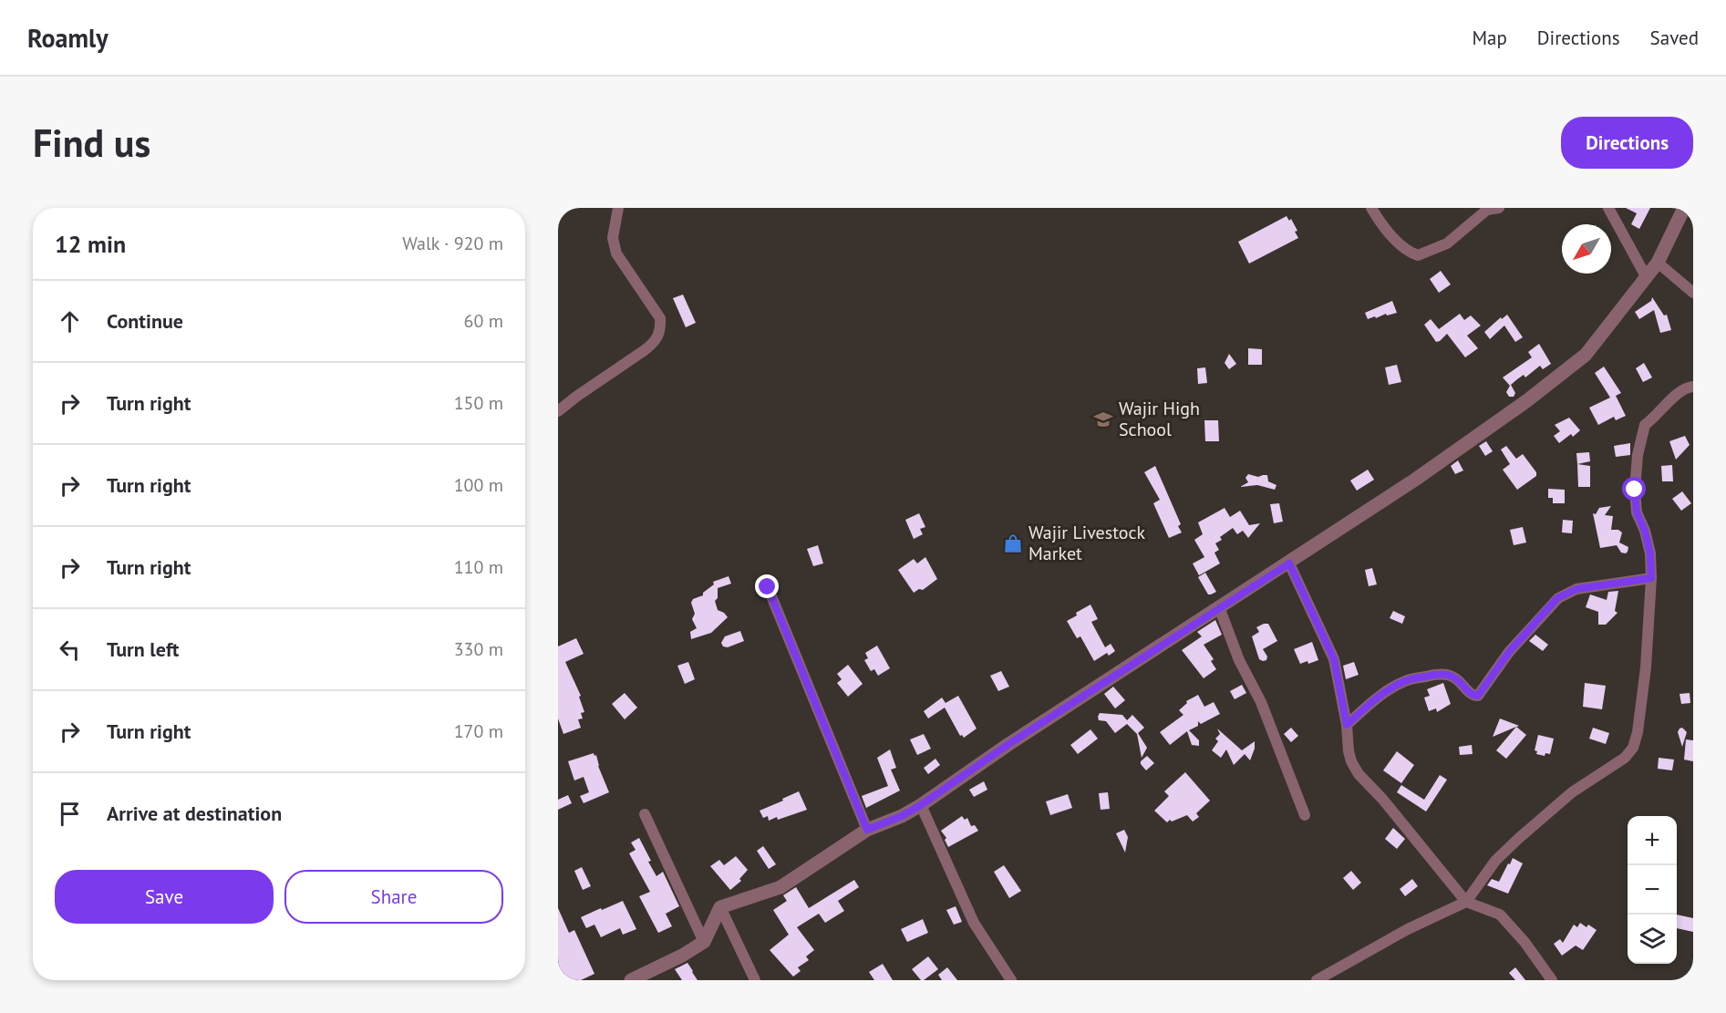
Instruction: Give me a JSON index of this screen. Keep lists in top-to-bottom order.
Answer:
{
  "places": {
    "school or university": ["Wajir High School"],
    "shop": ["Wajir Livestock Market"]
  },
  "north": "bottom left",
  "page": {
    "header": "Roamly",
    "nav": ["Map", "Directions", "Saved"],
    "buttons": [
      "Directions",
      ["Save", "Share"]
    ],
    "title": "Find us",
    "heading": ["12 min", "Walk · 920 m"],
    "list": [
      ["Continue", "60 m"],
      ["Turn right", "150 m"],
      ["Turn right", "100 m"],
      ["Turn right", "110 m"],
      ["Turn left", "330 m"],
      ["Turn right", "170 m"],
      "Arrive at destination"
    ],
    "map_buttons": ["+", "−"]
  }
}
